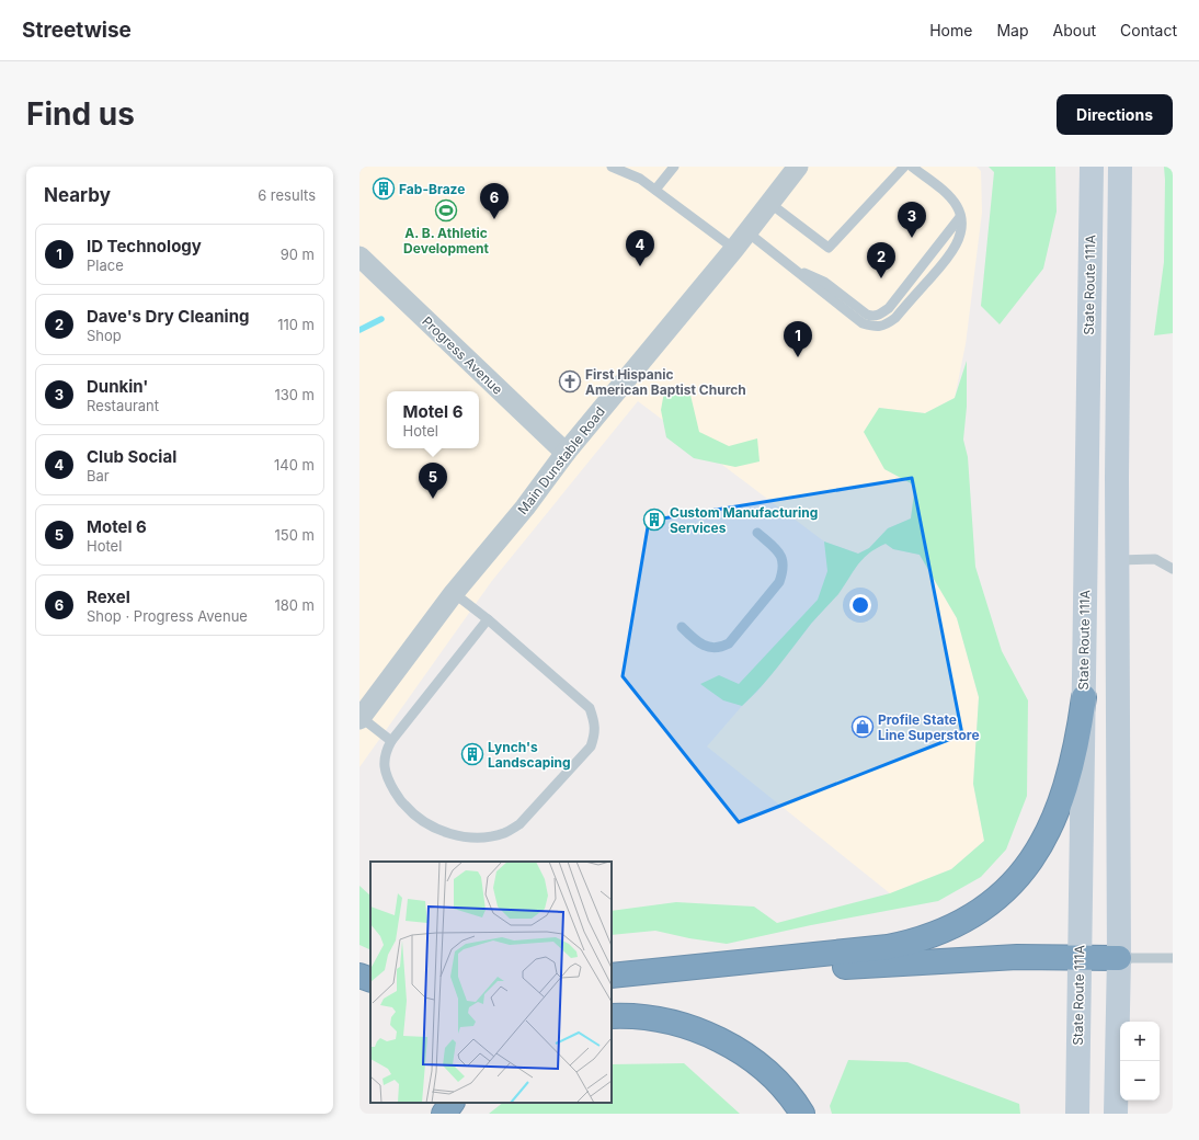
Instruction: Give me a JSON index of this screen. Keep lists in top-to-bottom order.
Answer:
{
  "streets": {
    "main road": ["State Route 111A"],
    "street": ["Progress Avenue", "Main Dunstable Road"]
  },
  "crossings": [
    ["Progress Avenue", "Main Dunstable Road"]
  ],
  "places": {
    "building": ["Fab-Braze", "Custom Manufacturing Services", "Lynch's Landscaping"],
    "sports": ["A. B. Athletic Development"],
    "church": ["First Hispanic American Baptist Church"],
    "shop": ["Profile State Line Superstore"]
  },
  "page": {
    "header": "Streetwise",
    "nav": [
      "Home",
      "Map",
      "About",
      "Contact"
    ],
    "buttons": "Directions",
    "title": "Find us",
    "heading": ["Nearby", "6 results"],
    "pins": [
      "6",
      "3",
      "4",
      "2",
      "1",
      "5"
    ],
    "list": [
      {
        "mark": "1",
        "name": "ID Technology",
        "note": "Place",
        "value": "90 m"
      },
      {
        "mark": "2",
        "name": "Dave's Dry Cleaning",
        "note": "Shop",
        "value": "110 m"
      },
      {
        "mark": "3",
        "name": "Dunkin'",
        "note": "Restaurant",
        "value": "130 m"
      },
      {
        "mark": "4",
        "name": "Club Social",
        "note": "Bar",
        "value": "140 m"
      },
      {
        "mark": "5",
        "name": "Motel 6",
        "note": "Hotel",
        "value": "150 m"
      },
      {
        "mark": "6",
        "name": "Rexel",
        "note": "Shop · Progress Avenue",
        "value": "180 m"
      }
    ],
    "popup": ["Motel 6", "Hotel"],
    "map_buttons": ["+", "−"]
  }
}
